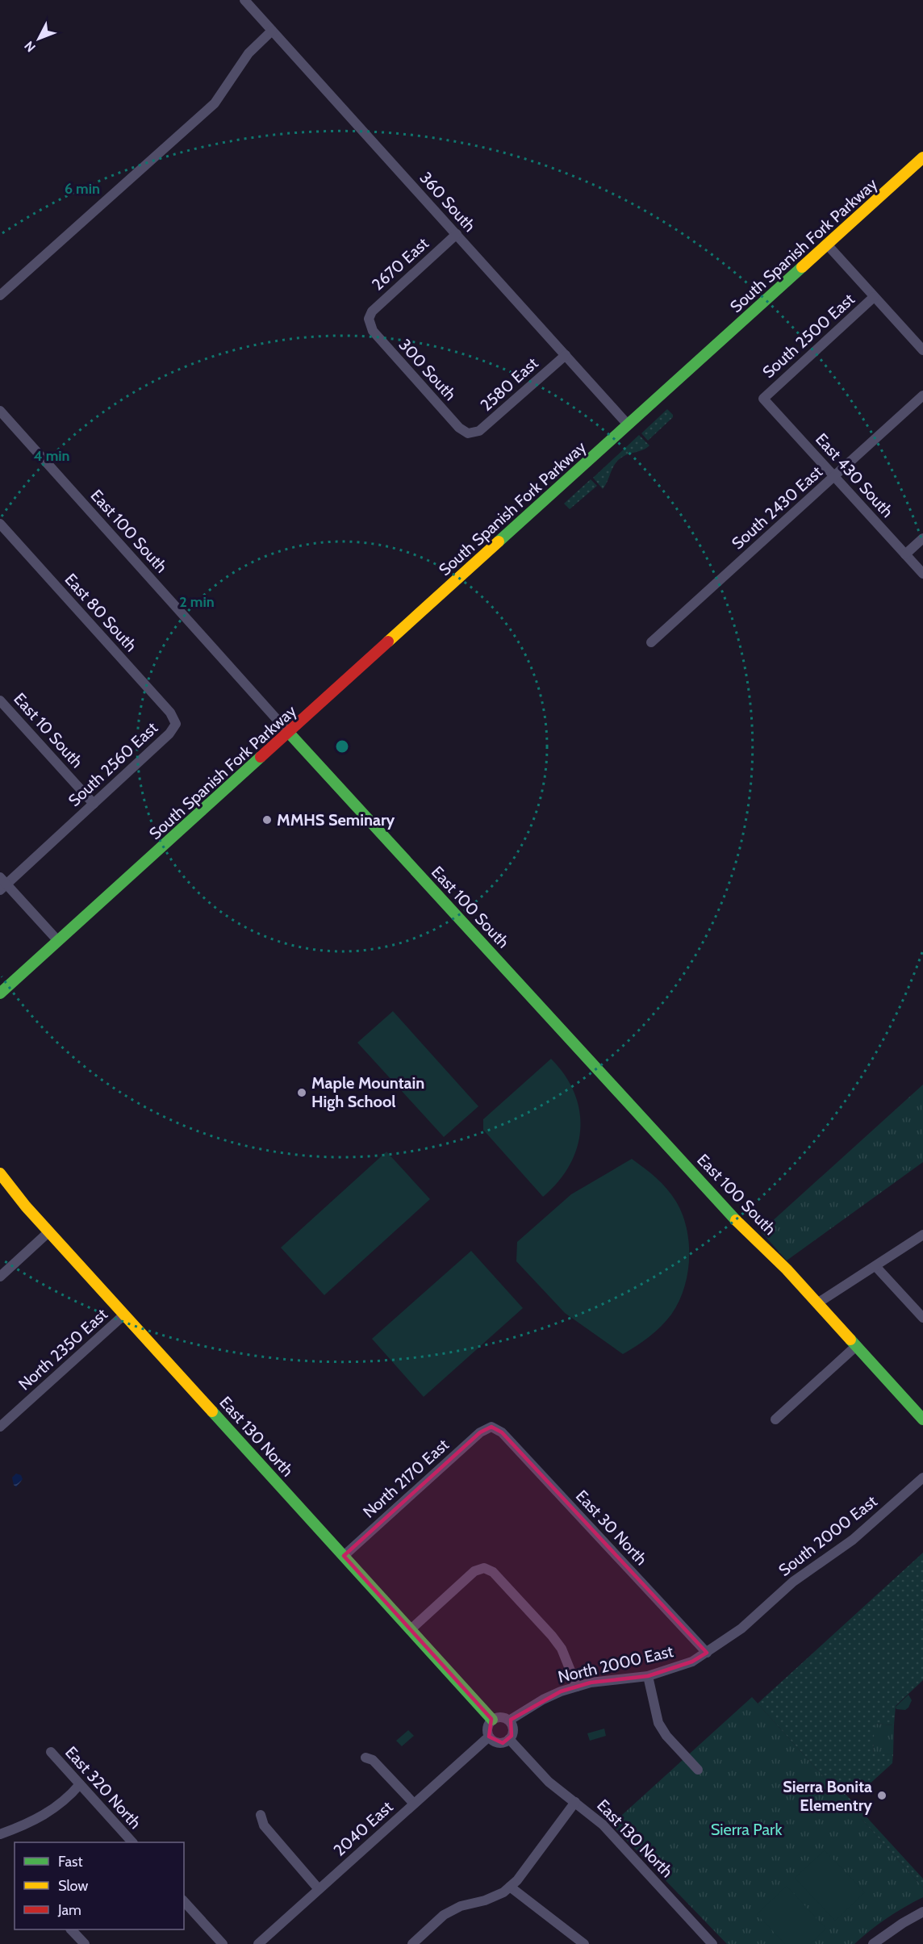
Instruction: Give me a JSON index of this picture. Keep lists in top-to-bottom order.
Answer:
{
  "streets": {
    "street": [
      "360 South",
      "South Spanish Fork Parkway",
      "2670 East",
      "South 2500 East",
      "300 South",
      "2580 East",
      "East 430 South",
      "South 2430 East",
      "East 100 South",
      "East 80 South",
      "East 10 South",
      "South 2560 East",
      "North 2350 East",
      "East 130 North",
      "North 2170 East",
      "East 30 North",
      "South 2000 East",
      "North 2000 East",
      "East 320 North",
      "2040 East"
    ]
  },
  "crossings": [
    ["360 South", "South Spanish Fork Parkway"],
    ["360 South", "2670 East"],
    ["360 South", "2580 East"],
    ["South Spanish Fork Parkway", "East 100 South"],
    ["2670 East", "300 South"],
    ["South 2500 East", "East 430 South"],
    ["300 South", "2580 East"],
    ["East 430 South", "South 2430 East"],
    ["East 80 South", "South 2560 East"],
    ["East 10 South", "South 2560 East"],
    ["North 2350 East", "East 130 North"],
    ["East 130 North", "North 2170 East"],
    ["East 130 North", "North 2000 East"],
    ["East 130 North", "2040 East"],
    ["North 2170 East", "East 30 North"],
    ["East 30 North", "North 2000 East"],
    ["South 2000 East", "North 2000 East"],
    ["North 2000 East", "2040 East"]
  ],
  "parks": ["Sierra Park"],
  "places": ["MMHS Seminary", "Maple Mountain High School", "Sierra Bonita Elementry"],
  "legend": ["Fast", "Slow", "Jam"],
  "north": "bottom left",
  "rings": ["6 min", "4 min", "2 min"]
}
